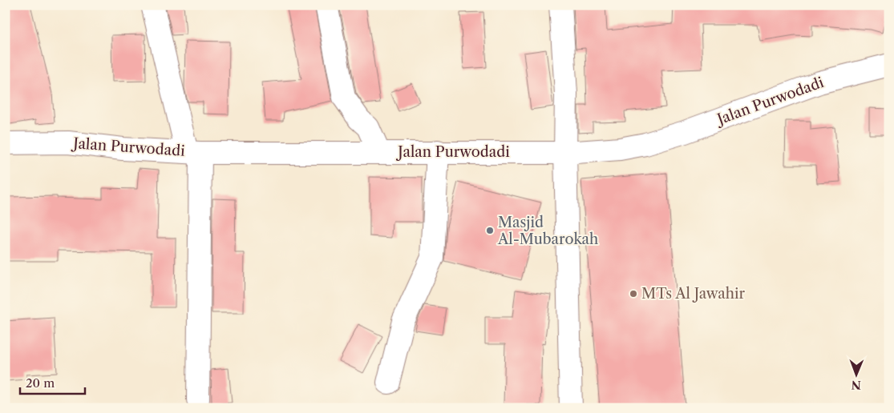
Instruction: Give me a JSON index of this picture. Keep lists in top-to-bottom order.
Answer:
{
  "streets": {
    "street": ["Jalan Purwodadi"]
  },
  "places": ["Masjid Al-Mubarokah", "MTs Al Jawahir"],
  "scale_bar": "20 m",
  "north": "bottom"
}
